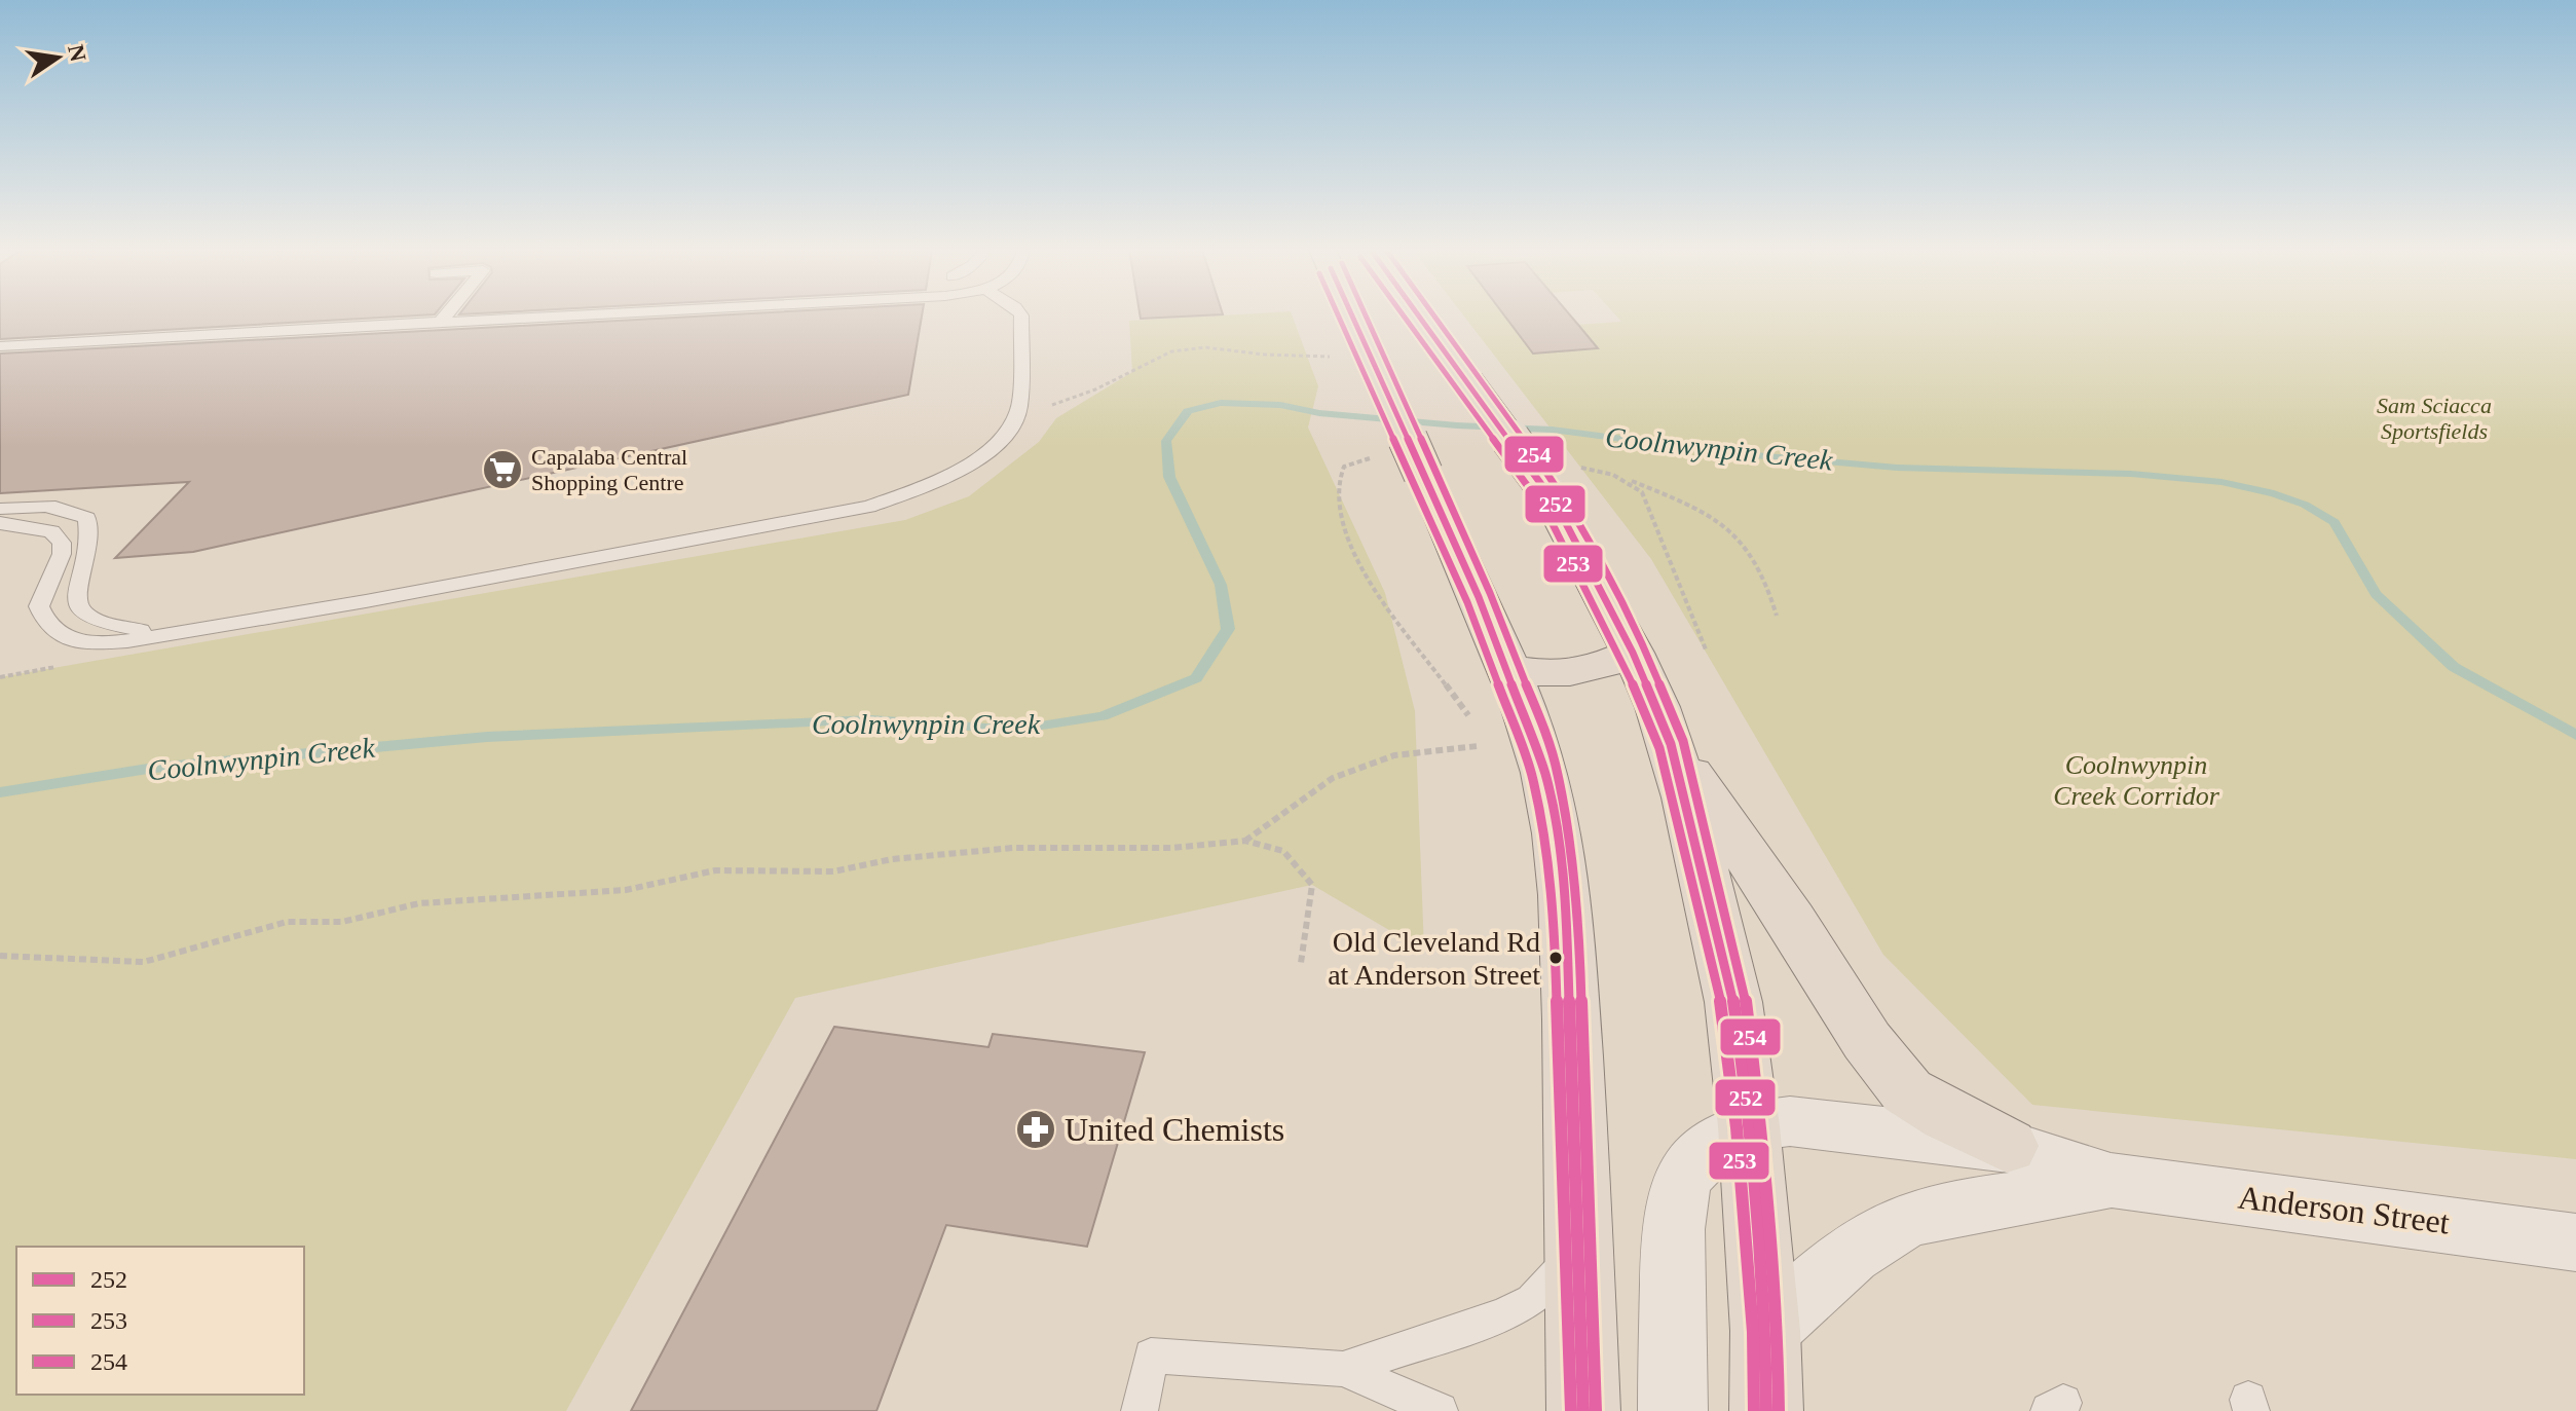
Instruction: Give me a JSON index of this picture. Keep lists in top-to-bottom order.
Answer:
{
  "streets": {
    "street": ["Anderson Street"]
  },
  "water": ["Coolnwynpin Creek"],
  "parks": ["Sam Sciacca Sportsfields", "Coolnwynpin Creek Corridor"],
  "places": {
    "supermarket": ["Capalaba Central Shopping Centre"],
    "other": ["Old Cleveland Rd at Anderson Street"],
    "pharmacy": ["United Chemists"]
  },
  "lines": ["transit line 252", "transit line 253", "transit line 254"],
  "legend": ["252", "253", "254"],
  "north": "right"
}
